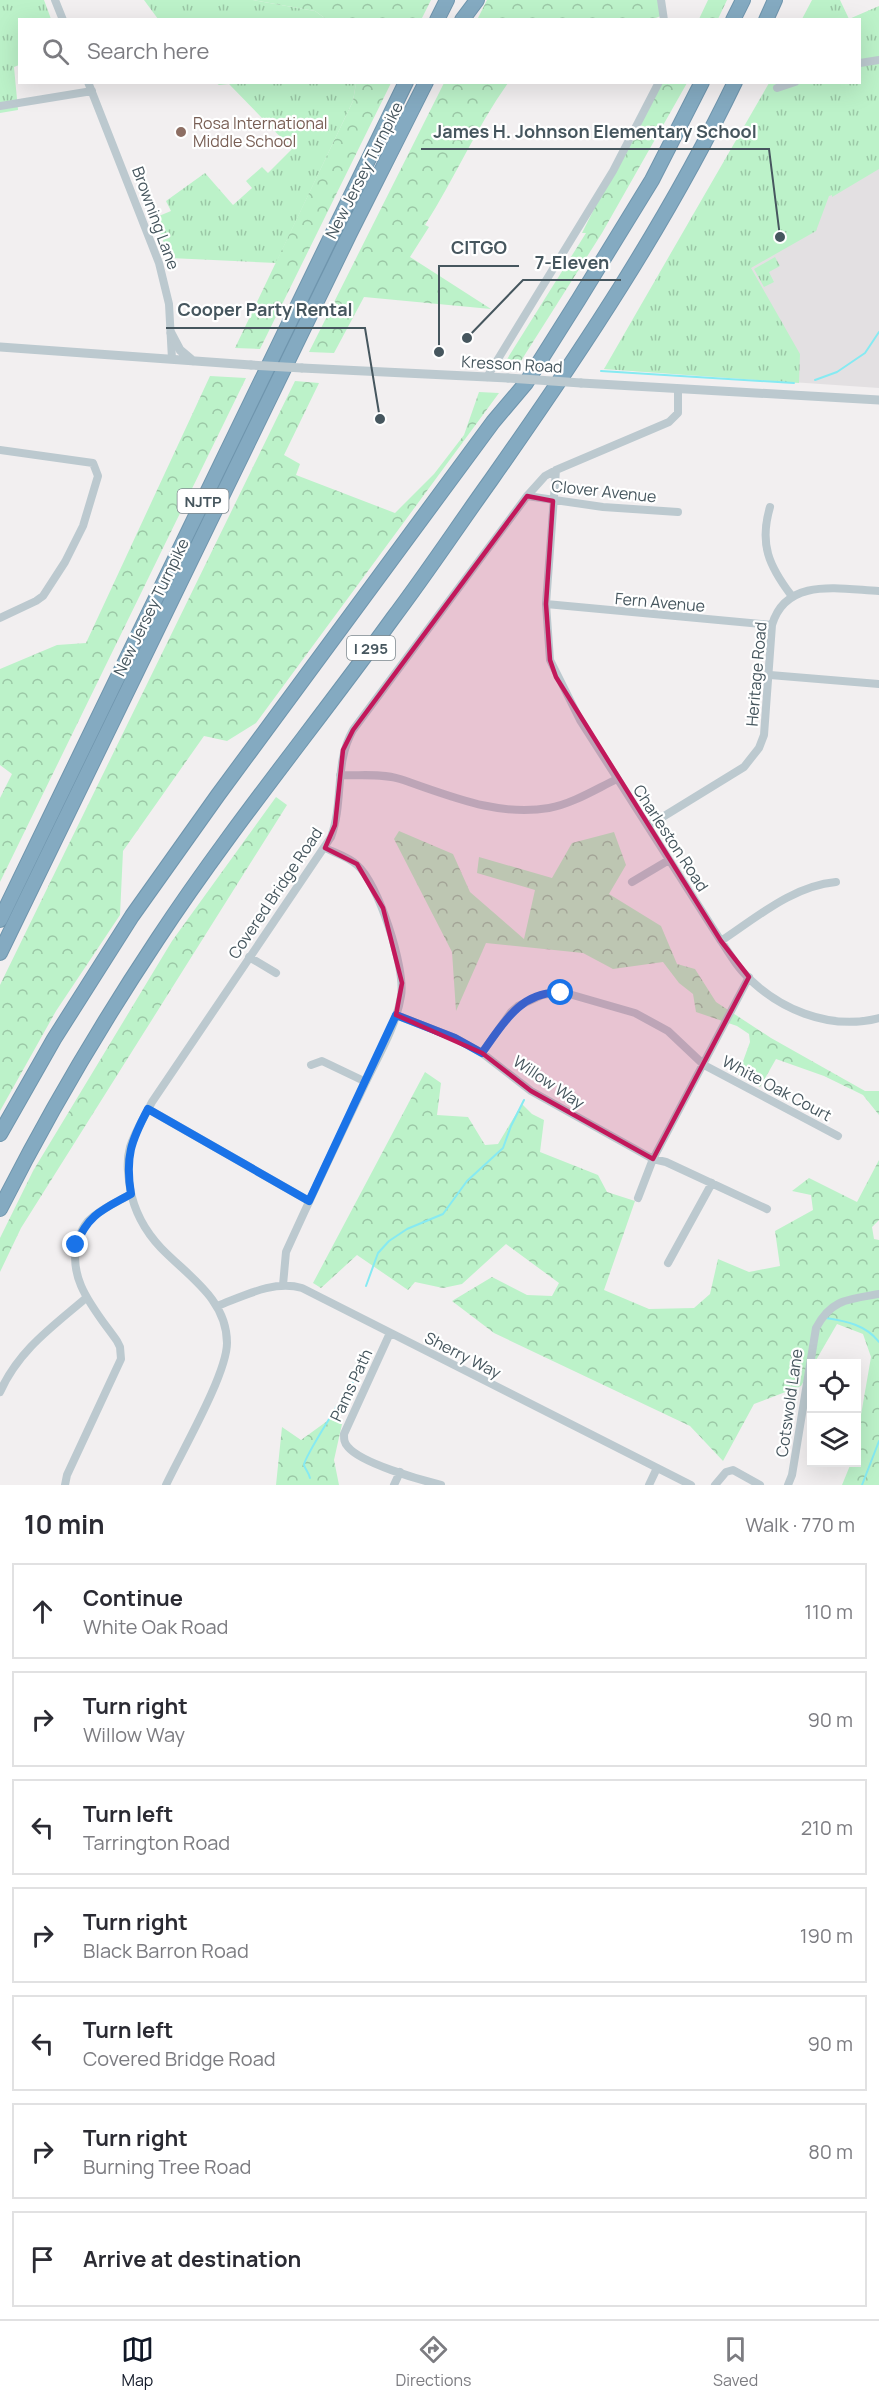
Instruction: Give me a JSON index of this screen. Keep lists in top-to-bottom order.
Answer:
{
  "streets": {
    "highway": ["New Jersey Turnpike", "NJTP", "I 295"],
    "street": [
      "Browning Lane",
      "Kresson Road",
      "Clover Avenue",
      "Fern Avenue",
      "Heritage Road",
      "Charleston Road",
      "Covered Bridge Road",
      "Willow Way",
      "White Oak Court",
      "Sherry Way",
      "Pams Path",
      "Cotswold Lane"
    ]
  },
  "crossings": [
    ["Browning Lane", "Kresson Road"],
    ["Kresson Road", "Covered Bridge Road"],
    ["Clover Avenue", "Charleston Road"],
    ["Clover Avenue", "Covered Bridge Road"],
    ["Fern Avenue", "Heritage Road"],
    ["Fern Avenue", "Charleston Road"],
    ["Heritage Road", "Charleston Road"],
    ["Charleston Road", "Covered Bridge Road"],
    ["Covered Bridge Road", "Sherry Way"],
    ["Willow Way", "White Oak Court"],
    ["Sherry Way", "Pams Path"]
  ],
  "places": [
    "Rosa International Middle School",
    "James H. Johnson Elementary School",
    "7-Eleven",
    "CITGO",
    "Cooper Party Rental"
  ],
  "page": {
    "search": "Search here",
    "heading": ["10 min", "Walk · 770 m"],
    "list": [
      ["Continue", "White Oak Road", "110 m"],
      ["Turn right", "Willow Way", "90 m"],
      ["Turn left", "Tarrington Road", "210 m"],
      ["Turn right", "Black Barron Road", "190 m"],
      ["Turn left", "Covered Bridge Road", "90 m"],
      ["Turn right", "Burning Tree Road", "80 m"],
      "Arrive at destination"
    ],
    "nav": ["Map", "Directions", "Saved"]
  }
}
